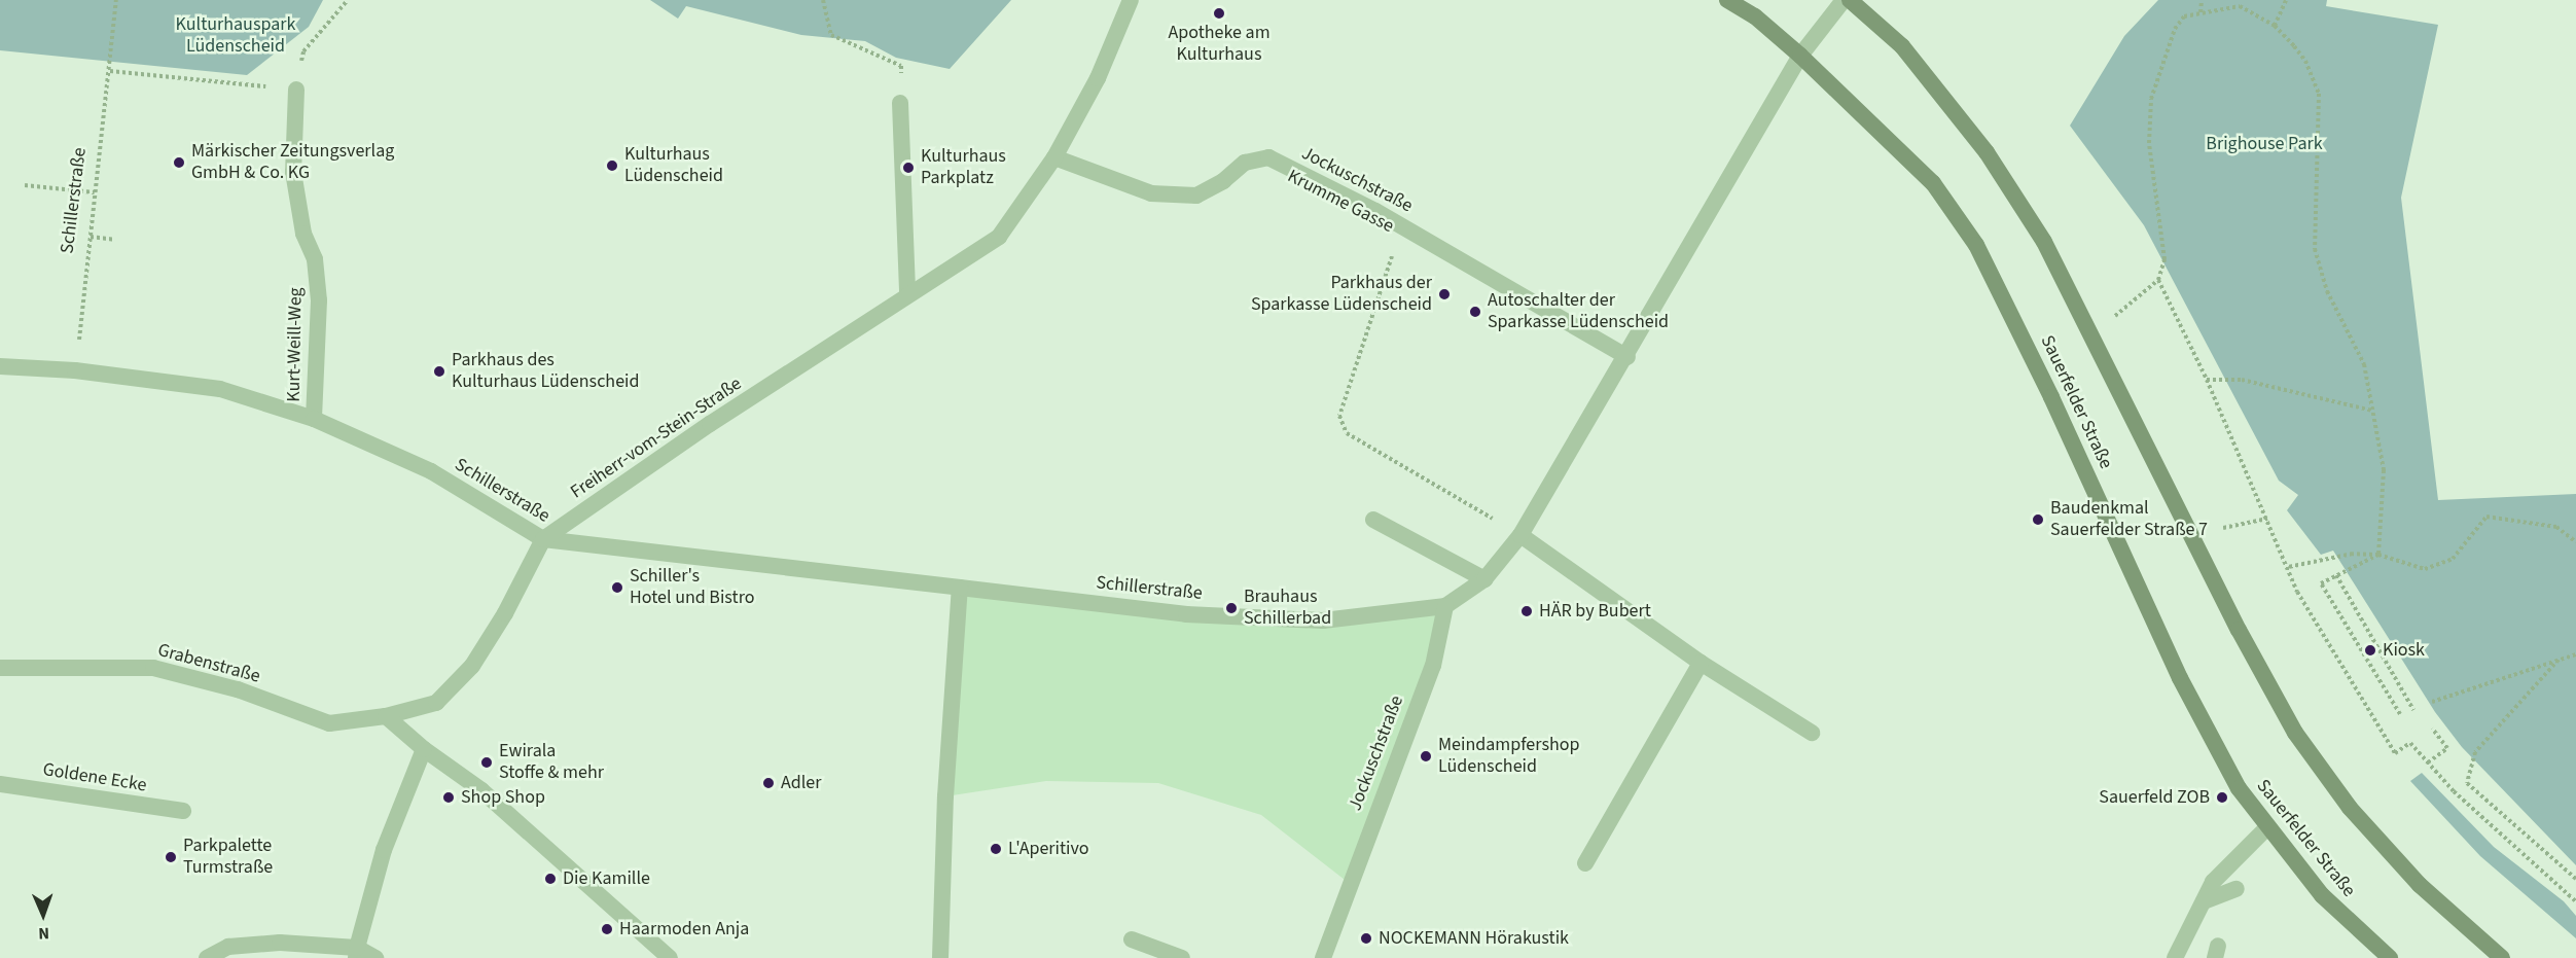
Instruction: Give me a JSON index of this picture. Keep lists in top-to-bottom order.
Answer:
{
  "streets": {
    "main road": ["Sauerfelder Straße"],
    "street": [
      "Jockuschstraße",
      "Schillerstraße",
      "Kurt-Weill-Weg",
      "Freiherr-vom-Stein-Straße",
      "Grabenstraße",
      "Goldene Ecke"
    ],
    "path": ["Krumme Gasse"]
  },
  "crossings": [
    ["Jockuschstraße", "Schillerstraße"],
    ["Jockuschstraße", "Freiherr-vom-Stein-Straße"],
    ["Schillerstraße", "Kurt-Weill-Weg"],
    ["Schillerstraße", "Freiherr-vom-Stein-Straße"],
    ["Freiherr-vom-Stein-Straße", "Grabenstraße"]
  ],
  "parks": ["Kulturhauspark Lüdenscheid", "Brighouse Park"],
  "places": [
    "Apotheke am Kulturhaus",
    "Märkischer Zeitungsverlag GmbH & Co. KG",
    "Kulturhaus Lüdenscheid",
    "Kulturhaus Parkplatz",
    "Parkhaus der Sparkasse Lüdenscheid",
    "Autoschalter der Sparkasse Lüdenscheid",
    "Parkhaus des Kulturhaus Lüdenscheid",
    "Baudenkmal Sauerfelder Straße 7",
    "Schiller's Hotel und Bistro",
    "Brauhaus Schillerbad",
    "HÄR by Bubert",
    "Kiosk",
    "Meindampfershop Lüdenscheid",
    "Ewirala Stoffe & mehr",
    "Adler",
    "Shop Shop",
    "Sauerfeld ZOB",
    "L'Aperitivo",
    "Parkpalette Turmstraße",
    "Die Kamille",
    "Haarmoden Anja",
    "NOCKEMANN Hörakustik"
  ],
  "north": "bottom"
}
